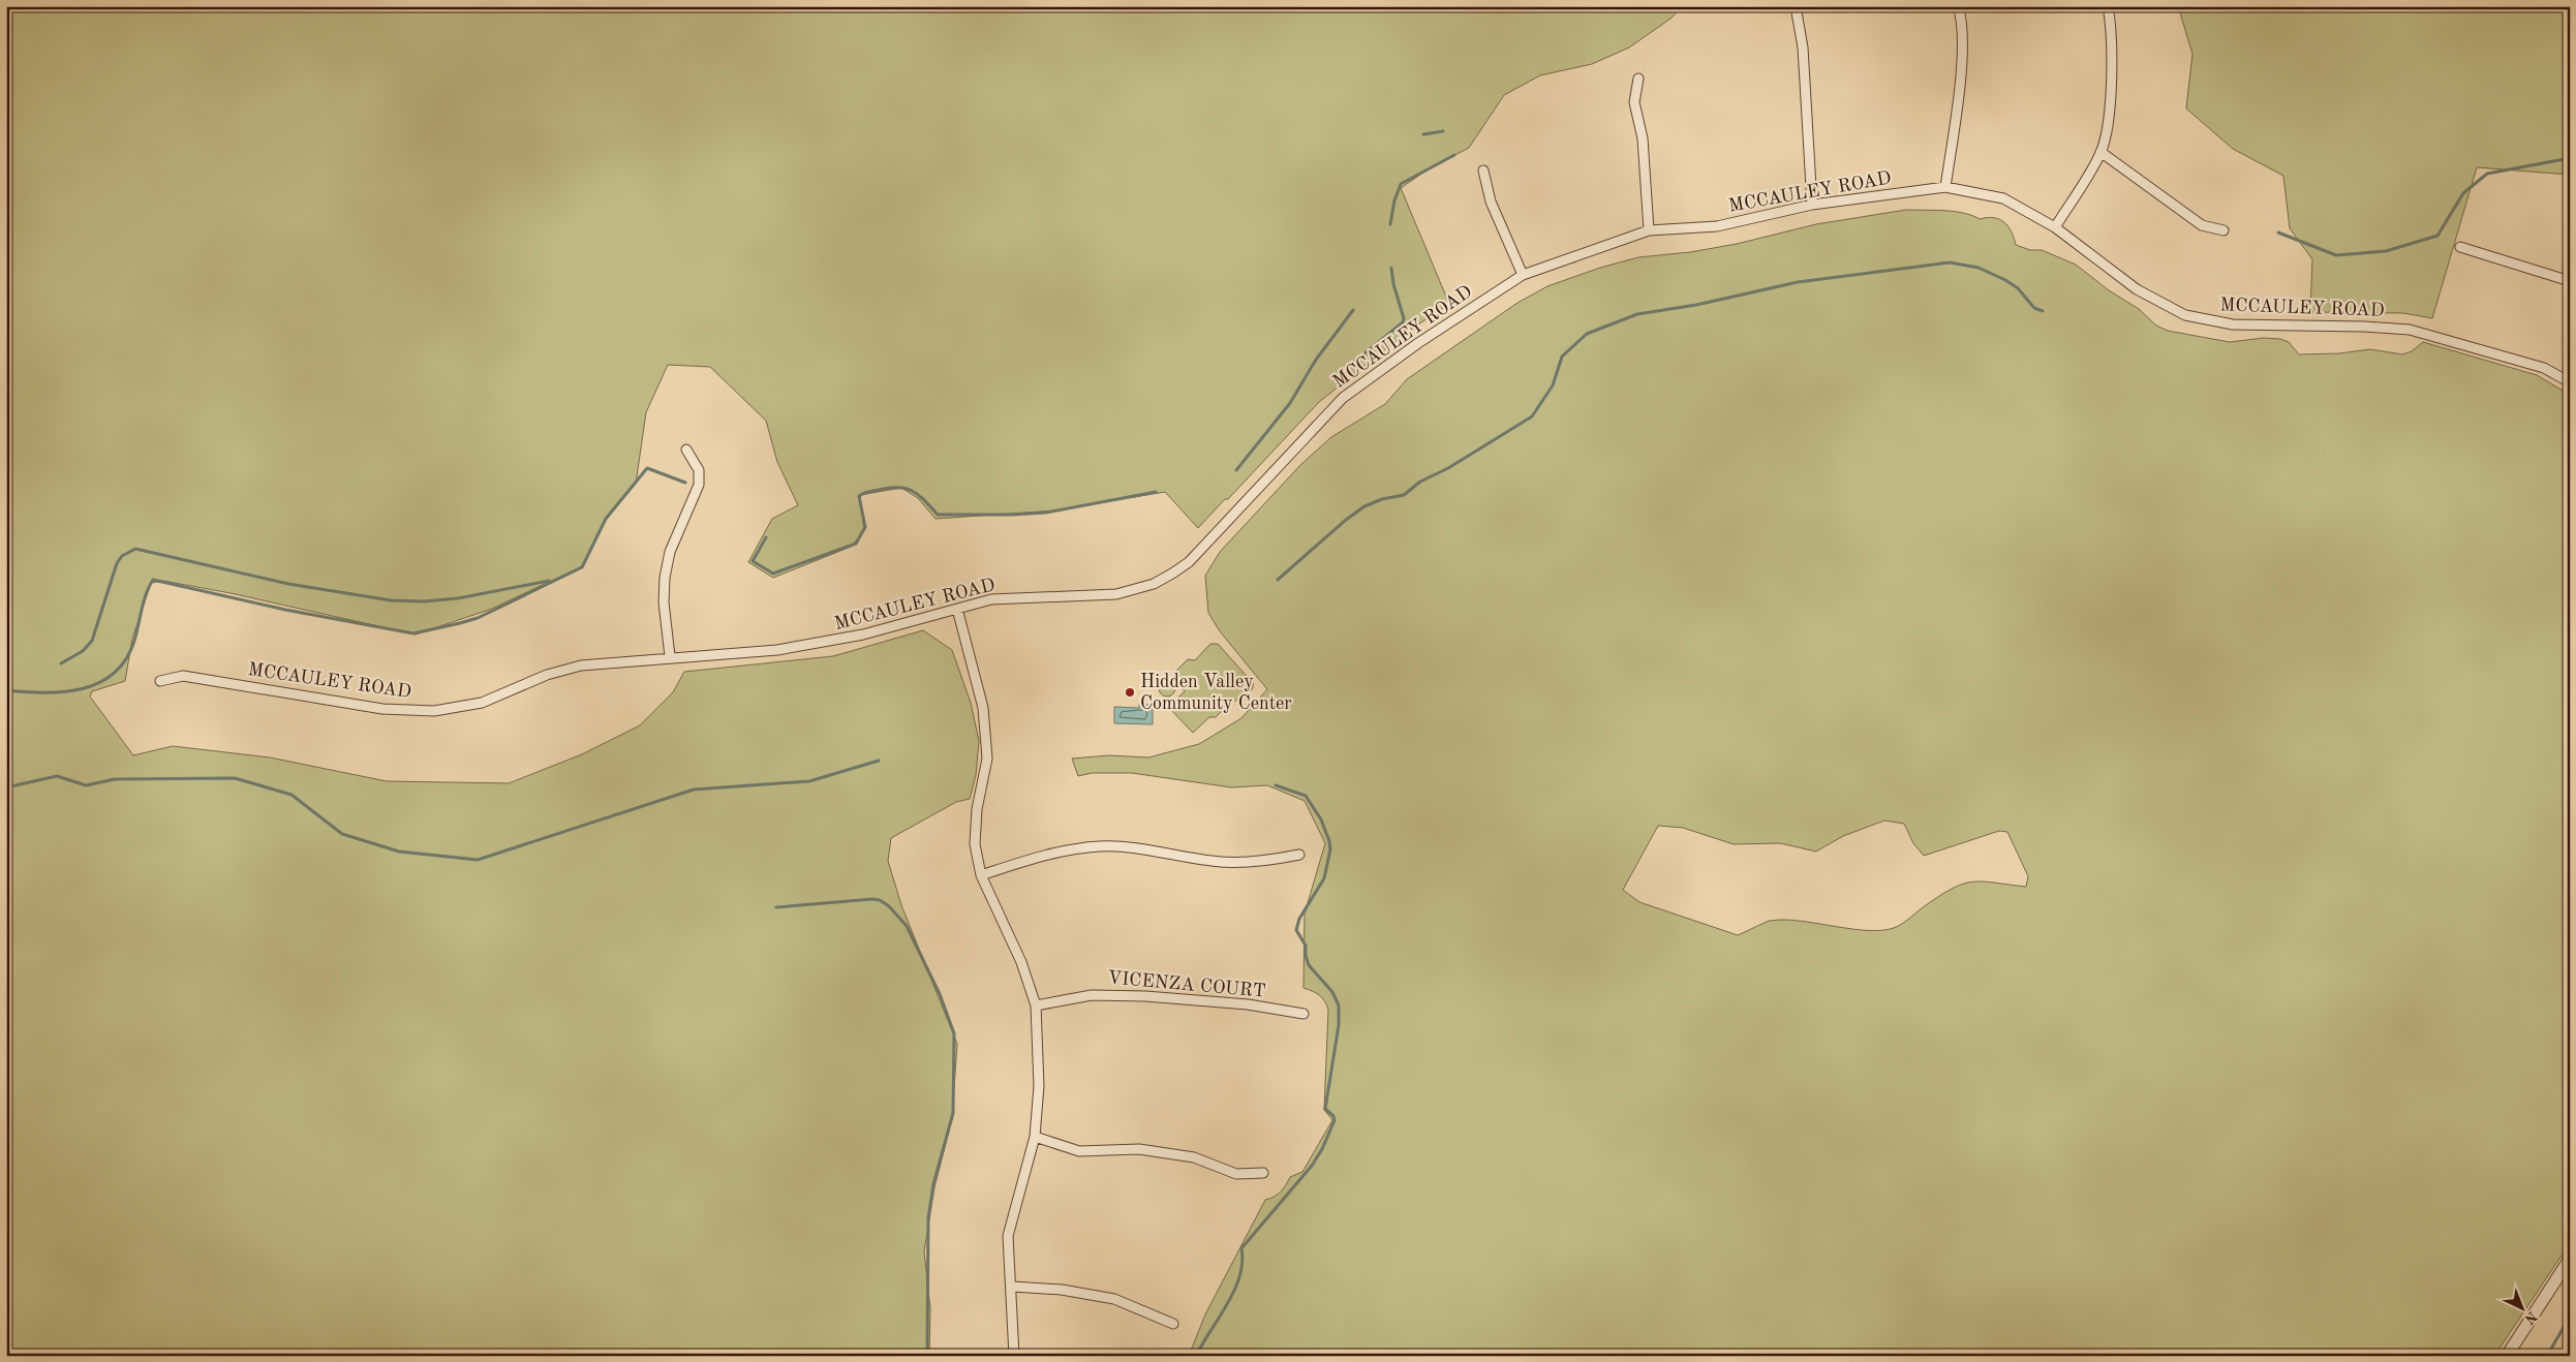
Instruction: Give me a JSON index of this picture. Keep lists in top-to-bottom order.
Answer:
{
  "streets": {
    "street": ["MCCAULEY ROAD", "VICENZA COURT"]
  },
  "places": ["Hidden Valley Community Center"],
  "north": "bottom right"
}
